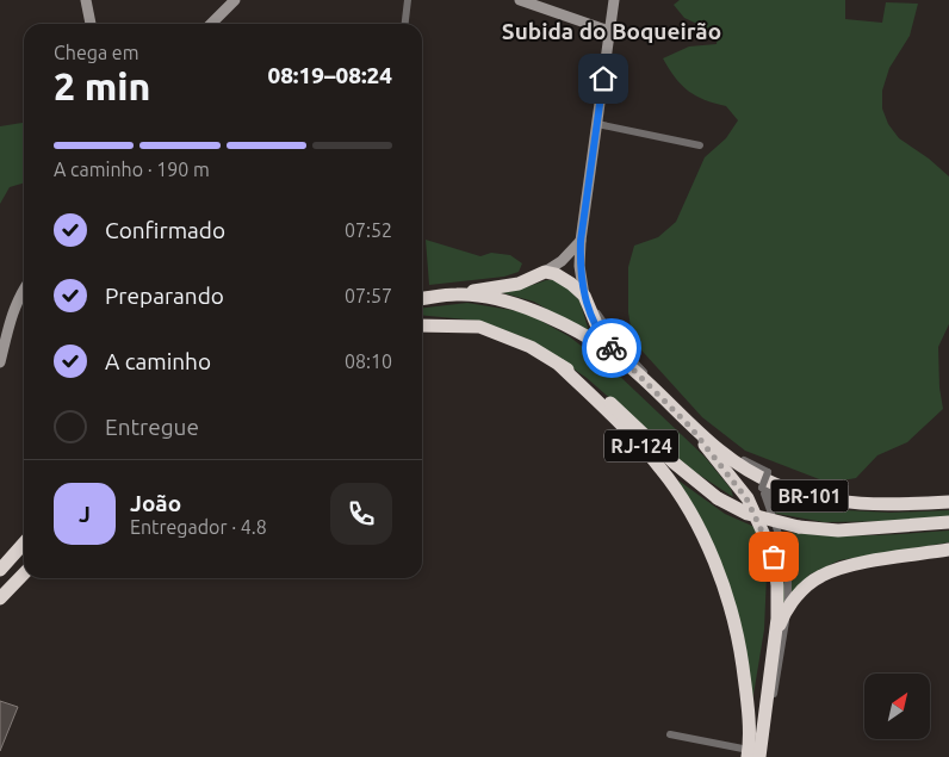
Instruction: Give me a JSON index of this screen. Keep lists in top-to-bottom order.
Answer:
{
  "streets": {
    "highway": ["RJ-124", "BR-101"]
  },
  "crossings": [
    ["RJ-124", "BR-101"]
  ],
  "districts": ["Subida do Boqueirão"],
  "north": "top right",
  "page": {
    "heading": ["2 min", "Chega em", "08:19–08:24"],
    "panel": ["João", "Entregador · 4.8"],
    "bar": "A caminho · 190 m",
    "list": [
      ["Confirmado", "07:52"],
      ["Preparando", "07:57"],
      ["A caminho", "08:10"],
      "Entregue"
    ],
    "round": "J"
  }
}
